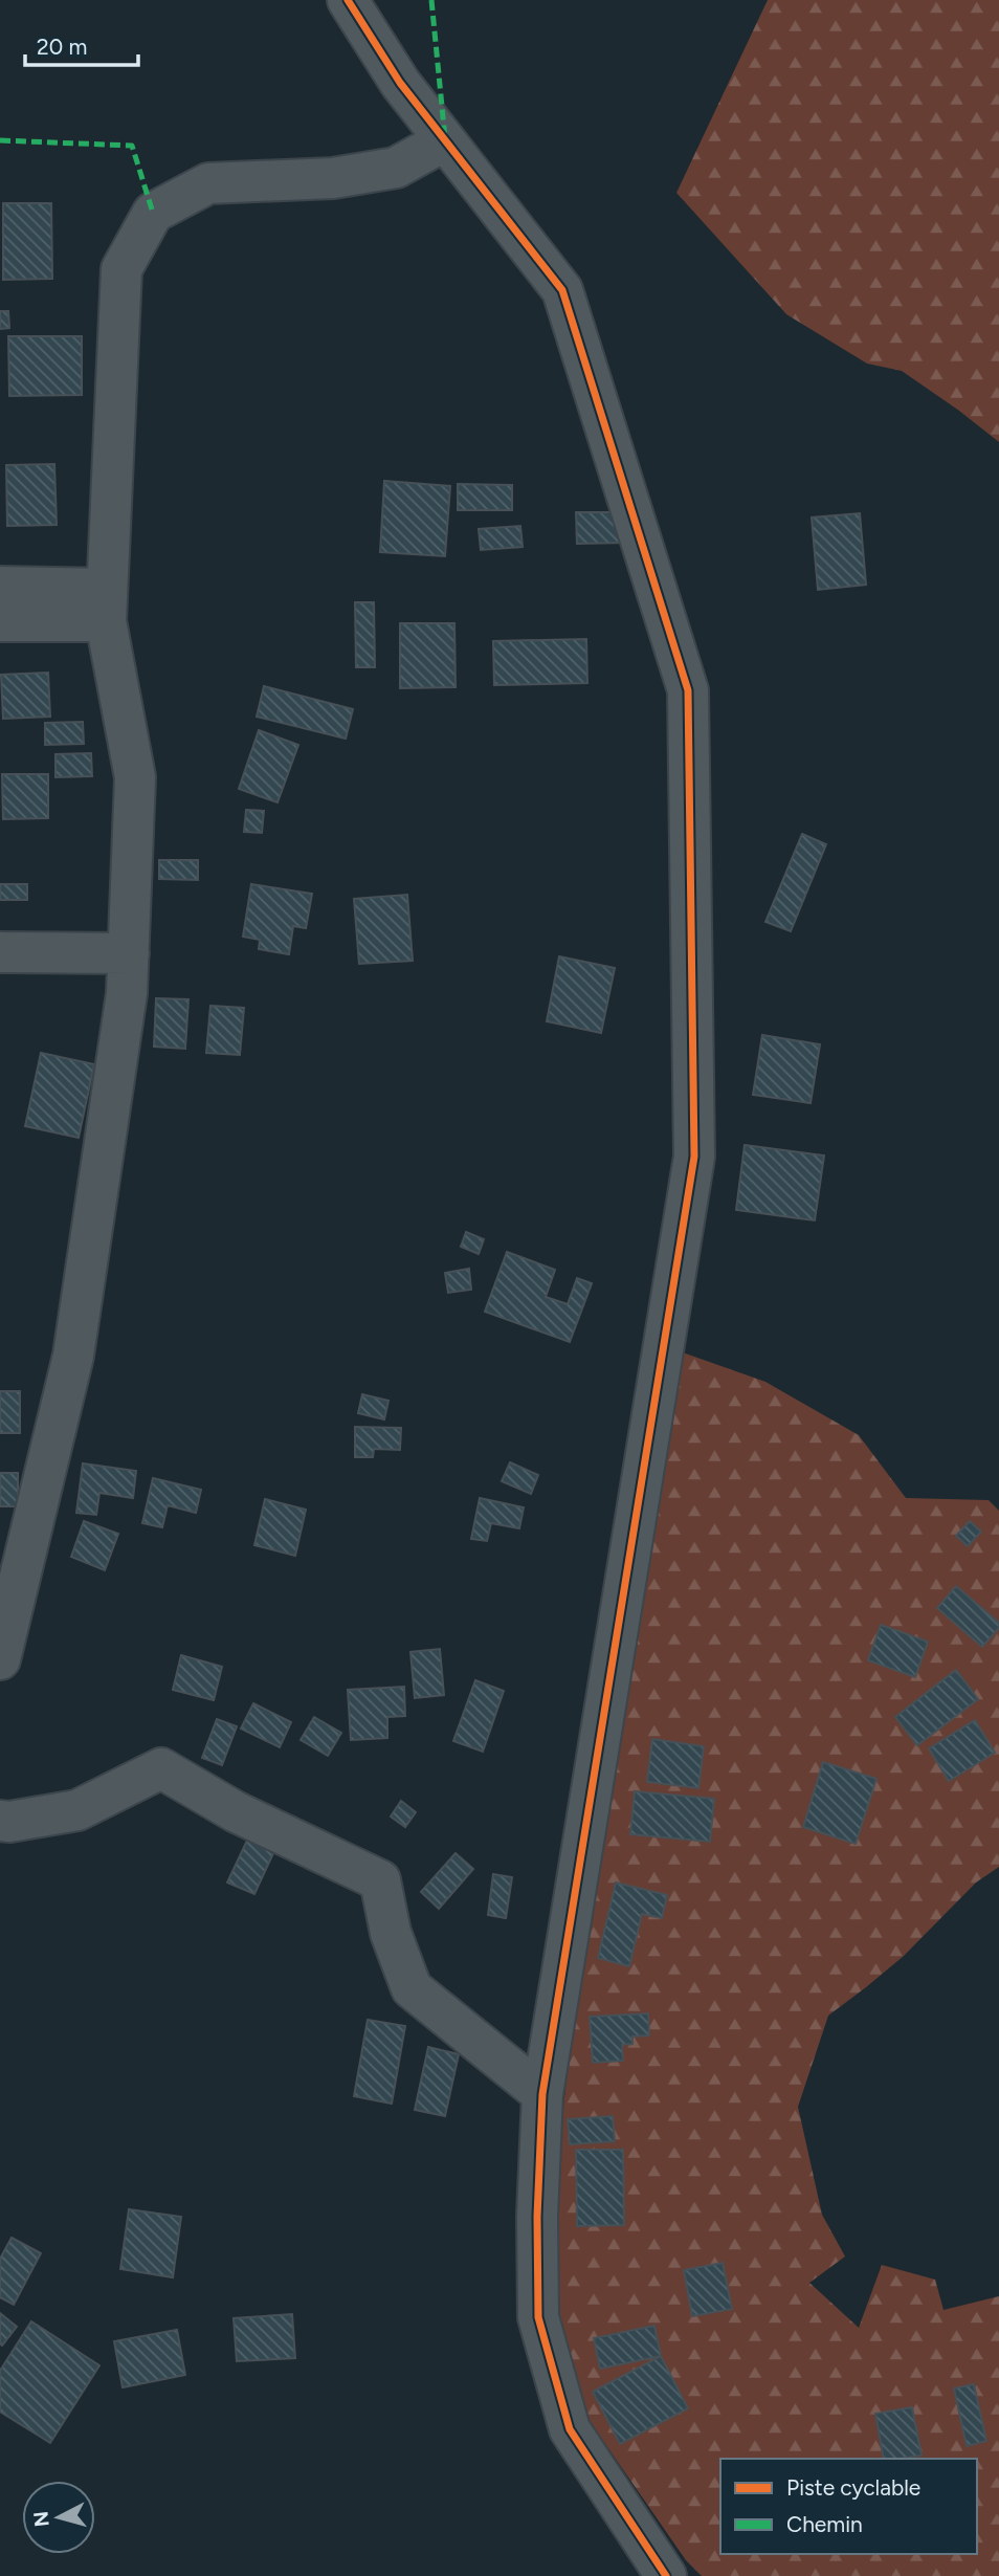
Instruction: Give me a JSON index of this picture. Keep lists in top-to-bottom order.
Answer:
{
  "legend": ["Piste cyclable", "Chemin"],
  "scale_bar": "20 m",
  "north": "left"
}
